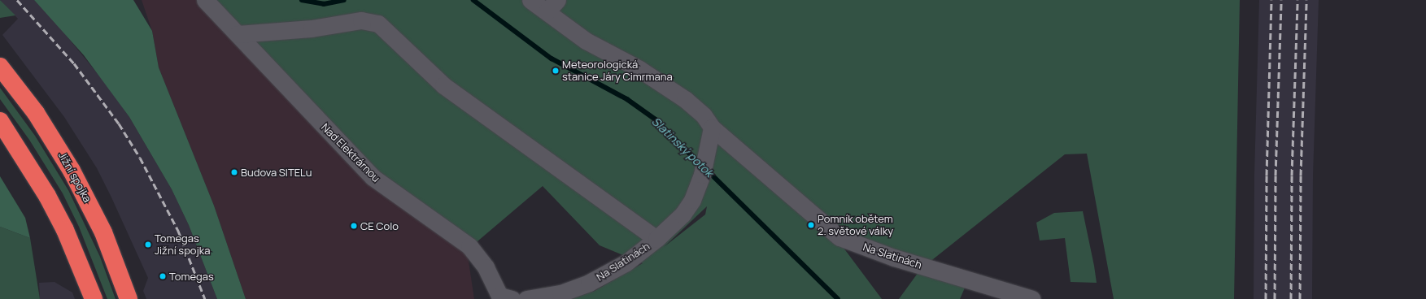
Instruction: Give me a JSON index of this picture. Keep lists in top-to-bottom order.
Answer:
{
  "streets": {
    "highway": ["Jižní spojka"],
    "street": ["Nad Elektrárnou", "Na Slatinách"]
  },
  "water": ["Slatinský potok"],
  "places": [
    "Meteorologická stanice Járy Cimrmana",
    "Budova SITELu",
    "Pomník obětem 2. světové války",
    "CE Colo",
    "Tomegas Jižní spojka",
    "Tomegas"
  ]
}
